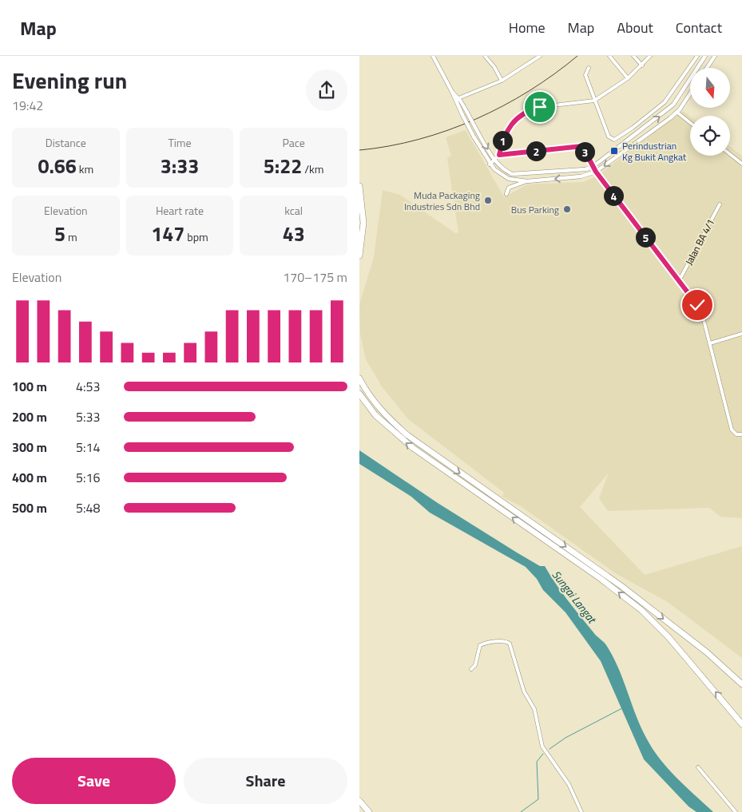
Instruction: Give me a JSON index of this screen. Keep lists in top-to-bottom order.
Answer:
{
  "streets": {
    "street": ["Jalan BA 4/1"]
  },
  "water": ["Sungai Langat"],
  "places": {
    "transit": ["Perindustrian Kg Bukit Angkat"],
    "other": ["Muda Packaging Industries Sdn Bhd", "Bus Parking"]
  },
  "north": "bottom",
  "page": {
    "header": "Map",
    "nav": [
      "Home",
      "Map",
      "About",
      "Contact"
    ],
    "heading": ["Evening run", "19:42"],
    "stats": [
      ["Distance", "0.66 km"],
      ["Time", "3:33"],
      ["Pace", "5:22 /km"],
      ["Elevation", "5 m"],
      ["Heart rate", "147 bpm"],
      ["kcal", "43"]
    ],
    "pins": [
      "1",
      "2",
      "3",
      "4",
      "5"
    ],
    "chart": ["Elevation", "170–175 m"],
    "list": [
      {
        "name": "100 m",
        "note": "4:53"
      },
      {
        "name": "200 m",
        "note": "5:33"
      },
      {
        "name": "300 m",
        "note": "5:14"
      },
      {
        "name": "400 m",
        "note": "5:16"
      },
      {
        "name": "500 m",
        "note": "5:48"
      }
    ],
    "buttons": ["Save", "Share"]
  }
}
